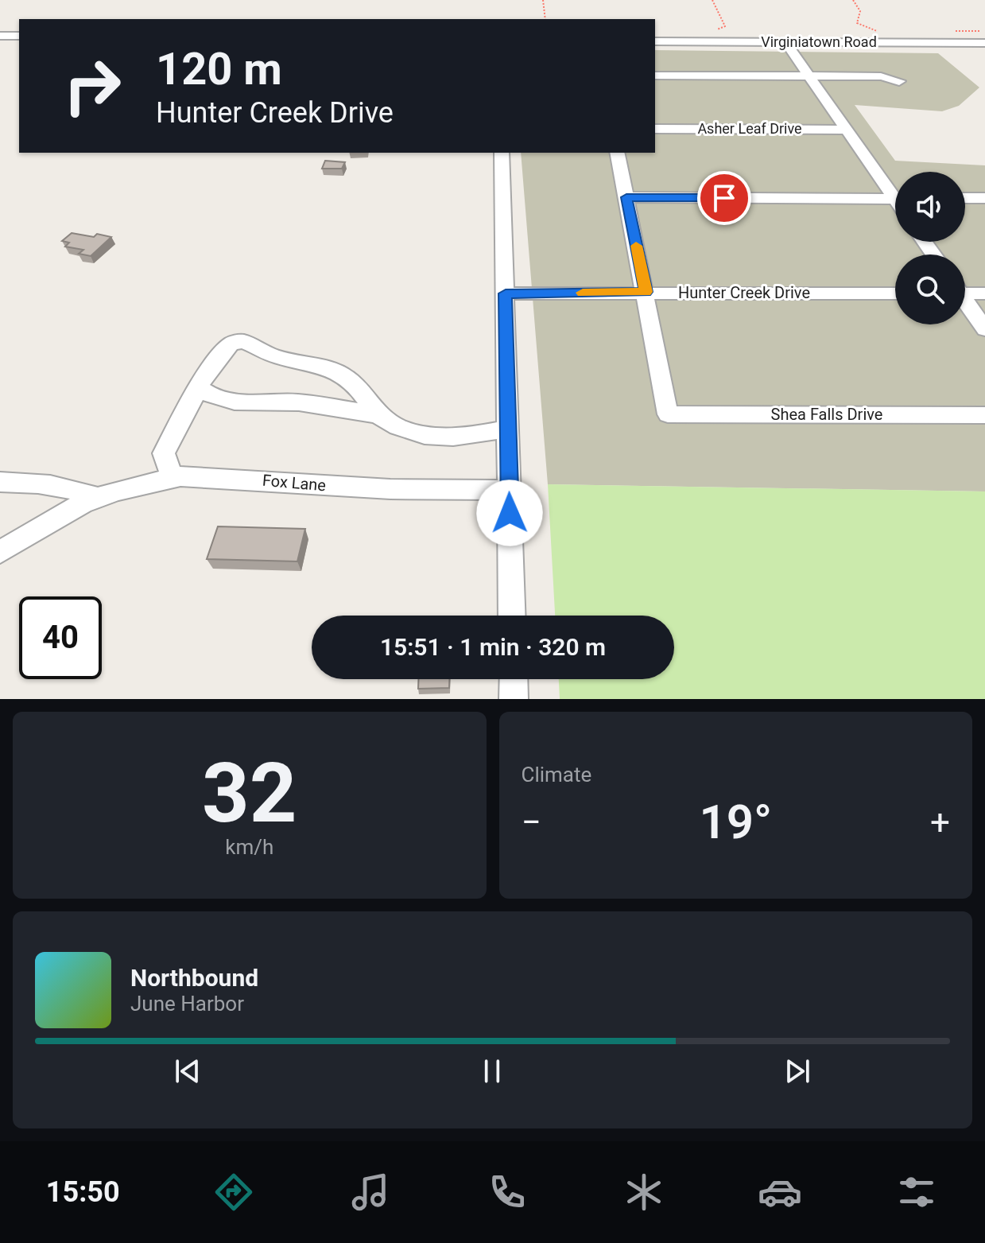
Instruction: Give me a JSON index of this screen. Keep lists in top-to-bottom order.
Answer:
{
  "streets": {
    "street": [
      "Virginiatown Road",
      "Asher Leaf Drive",
      "Hunter Creek Drive",
      "Shea Falls Drive",
      "Fox Lane"
    ]
  },
  "crossings": [
    ["Hunter Creek Drive", "Shea Falls Drive"]
  ],
  "page": {
    "turn": ["120 m", "Hunter Creek Drive"],
    "limit": "40",
    "trip": "15:51 · 1 min · 320 m",
    "tile": [
      ["32", "km/h"],
      "Climate"
    ],
    "heat": ["−", "19°", "+"],
    "song": ["Northbound", "June Harbor"],
    "tabs": "15:50"
  }
}
